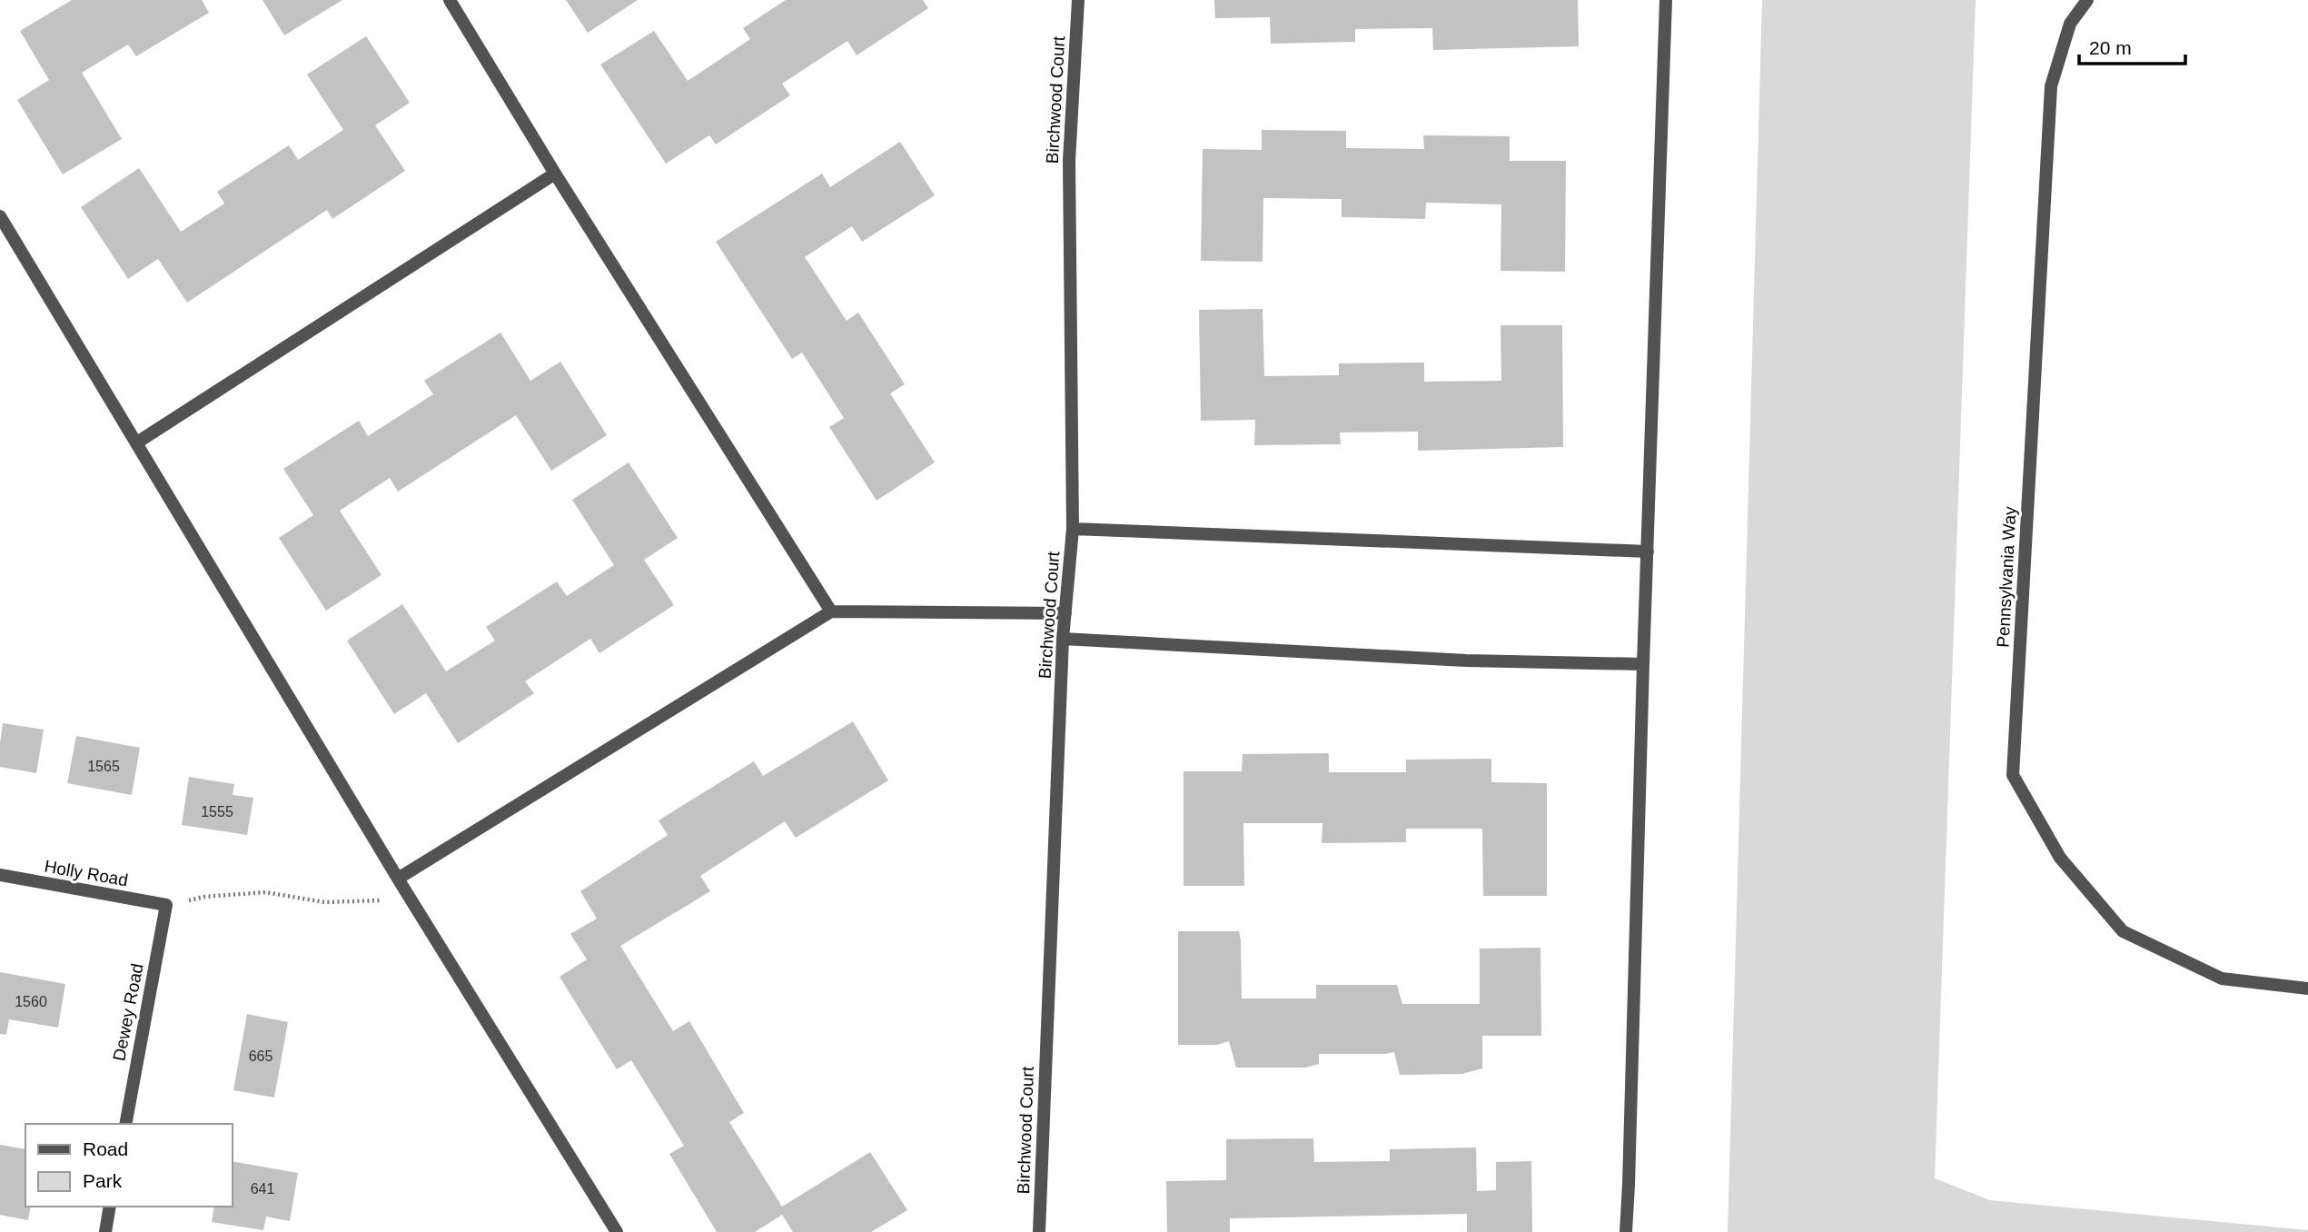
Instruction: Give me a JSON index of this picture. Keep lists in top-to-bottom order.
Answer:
{
  "streets": {
    "street": [
      "Birchwood Court",
      "Pennsylvania Way",
      "Holly Road",
      "Dewey Road"
    ]
  },
  "crossings": [
    ["Holly Road", "Dewey Road"]
  ],
  "house_numbers": [
    "1565",
    "1555",
    "1560",
    "665",
    "641"
  ],
  "legend": ["Road", "Park"],
  "scale_bar": "20 m"
}
